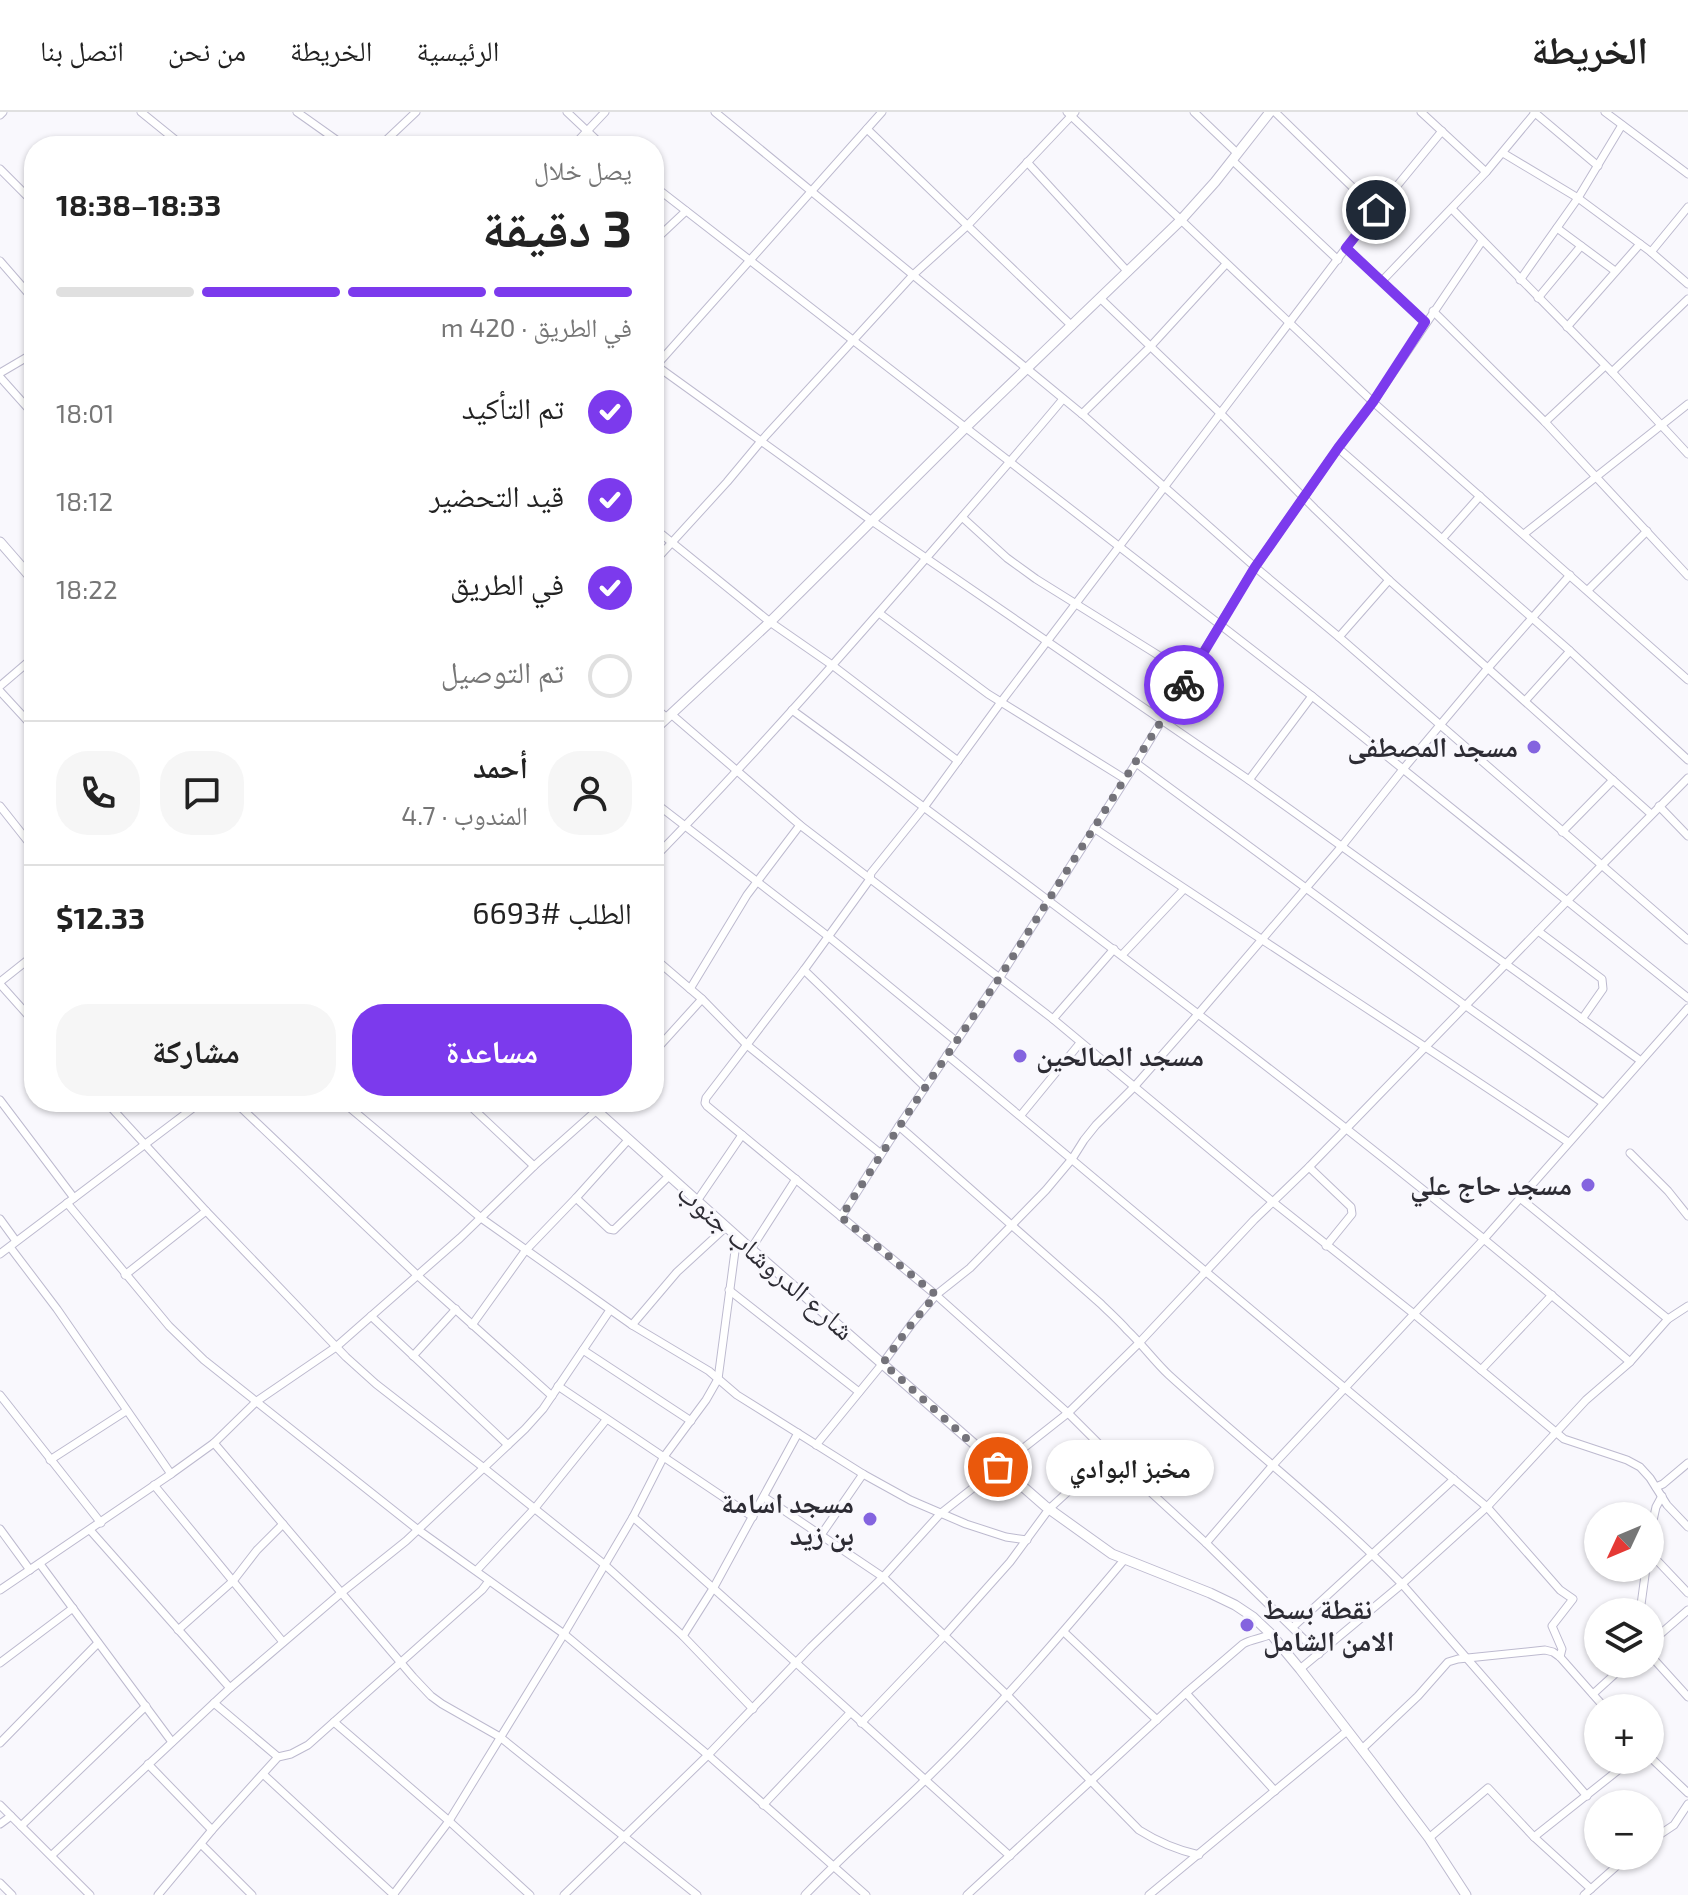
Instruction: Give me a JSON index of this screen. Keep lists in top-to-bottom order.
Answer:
{
  "streets": {
    "street": ["شارع الدروشاب جنوب"]
  },
  "places": [
    "مسجد المصطفى",
    "مسجد الصالحين",
    "مسجد حاج علي",
    "مخبز البوادي",
    "مسجد اسامة بن زيد",
    "نقطة بسط الامن الشامل"
  ],
  "north": "bottom left",
  "page": {
    "header": "الخريطة",
    "nav": [
      "الرئيسية",
      "الخريطة",
      "من نحن",
      "اتصل بنا"
    ],
    "heading": ["3 دقيقة", "يصل خلال", "18:33–18:38"],
    "panel": [
      "أحمد",
      "المندوب · 4.7",
      "الطلب #6693",
      "$12.33"
    ],
    "bar": "في الطريق · 420 m",
    "list": [
      ["تم التأكيد", "18:01"],
      ["قيد التحضير", "18:12"],
      ["في الطريق", "18:22"],
      "تم التوصيل"
    ],
    "buttons": ["مساعدة", "مشاركة"],
    "bubble": "مخبز البوادي",
    "map_buttons": ["+", "−"]
  }
}
